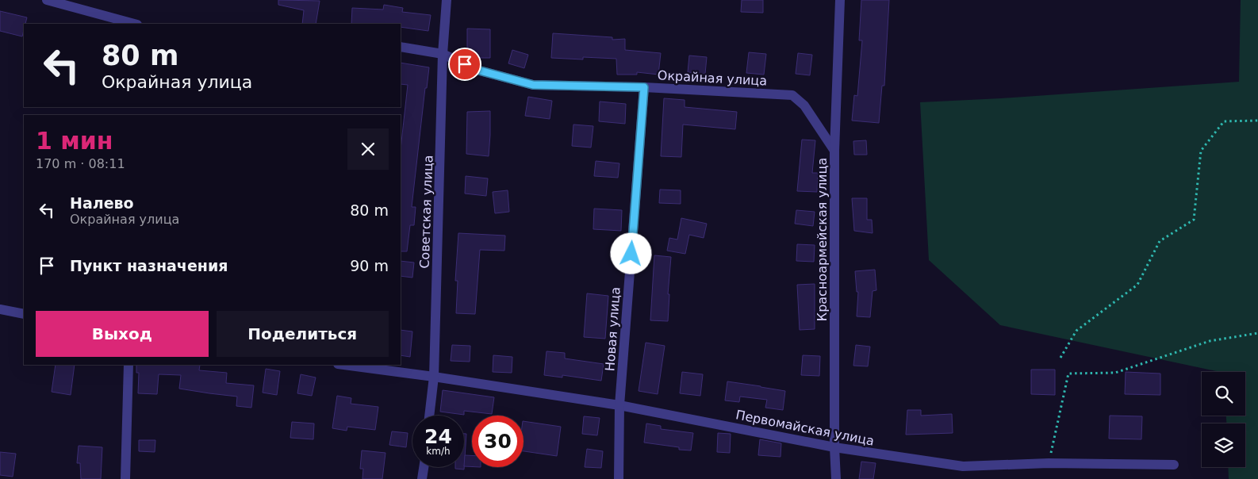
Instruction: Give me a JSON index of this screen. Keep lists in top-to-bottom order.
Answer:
{
  "streets": {
    "street": [
      "Окрайная улица",
      "Советская улица",
      "Красноармейская улица",
      "Новая улица",
      "Первомайская улица"
    ]
  },
  "crossings": [
    ["Окрайная улица", "Советская улица"],
    ["Окрайная улица", "Красноармейская улица"],
    ["Окрайная улица", "Новая улица"],
    ["Советская улица", "Первомайская улица"],
    ["Красноармейская улица", "Первомайская улица"],
    ["Новая улица", "Первомайская улица"]
  ],
  "page": {
    "turn": ["80 m", "Окрайная улица"],
    "heading": ["1 мин", "170 m · 08:11"],
    "list": [
      {
        "name": "Налево",
        "note": "Окрайная улица",
        "value": "80 m"
      },
      {
        "name": "Пункт назначения",
        "value": "90 m"
      }
    ],
    "buttons": ["Выход", "Поделиться"],
    "speed": "24 km/h",
    "limit": "30"
  }
}
